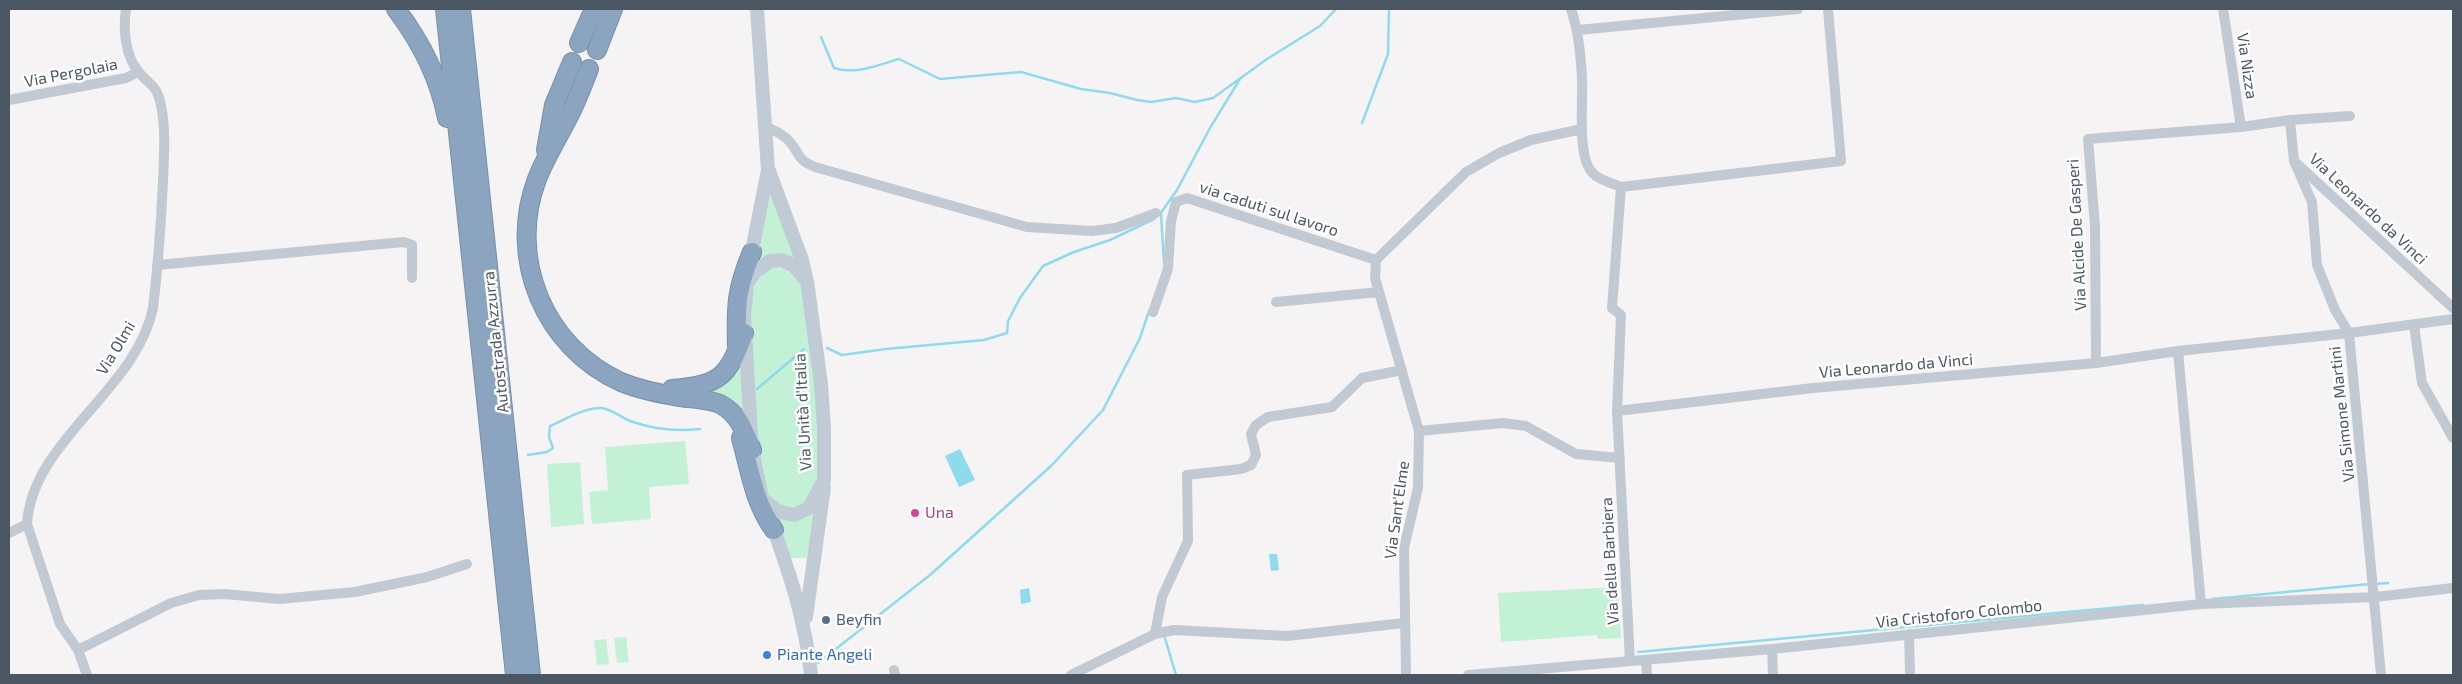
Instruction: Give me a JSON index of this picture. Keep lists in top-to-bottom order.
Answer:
{
  "streets": {
    "highway": ["Autostrada Azzurra"],
    "main road": ["Via Unità d'Italia"],
    "street": [
      "Via Nizza",
      "Via Pergolaia",
      "via caduti sul lavoro",
      "Via Leonardo da Vinci",
      "Via Alcide De Gasperi",
      "Via Olmi",
      "Via Simone Martini",
      "Via Sant'Elme",
      "Via della Barbiera",
      "Via Cristoforo Colombo"
    ]
  },
  "crossings": [
    ["Via Nizza", "Via Alcide De Gasperi"],
    ["Via Pergolaia", "Via Olmi"],
    ["via caduti sul lavoro", "Via Sant'Elme"],
    ["Via Leonardo da Vinci", "Via Alcide De Gasperi"],
    ["Via Leonardo da Vinci", "Via Simone Martini"],
    ["Via Leonardo da Vinci", "Via della Barbiera"],
    ["Via Simone Martini", "Via Cristoforo Colombo"],
    ["Via della Barbiera", "Via Cristoforo Colombo"]
  ],
  "places": ["Una", "Beyfin", "Piante Angeli"]
}
